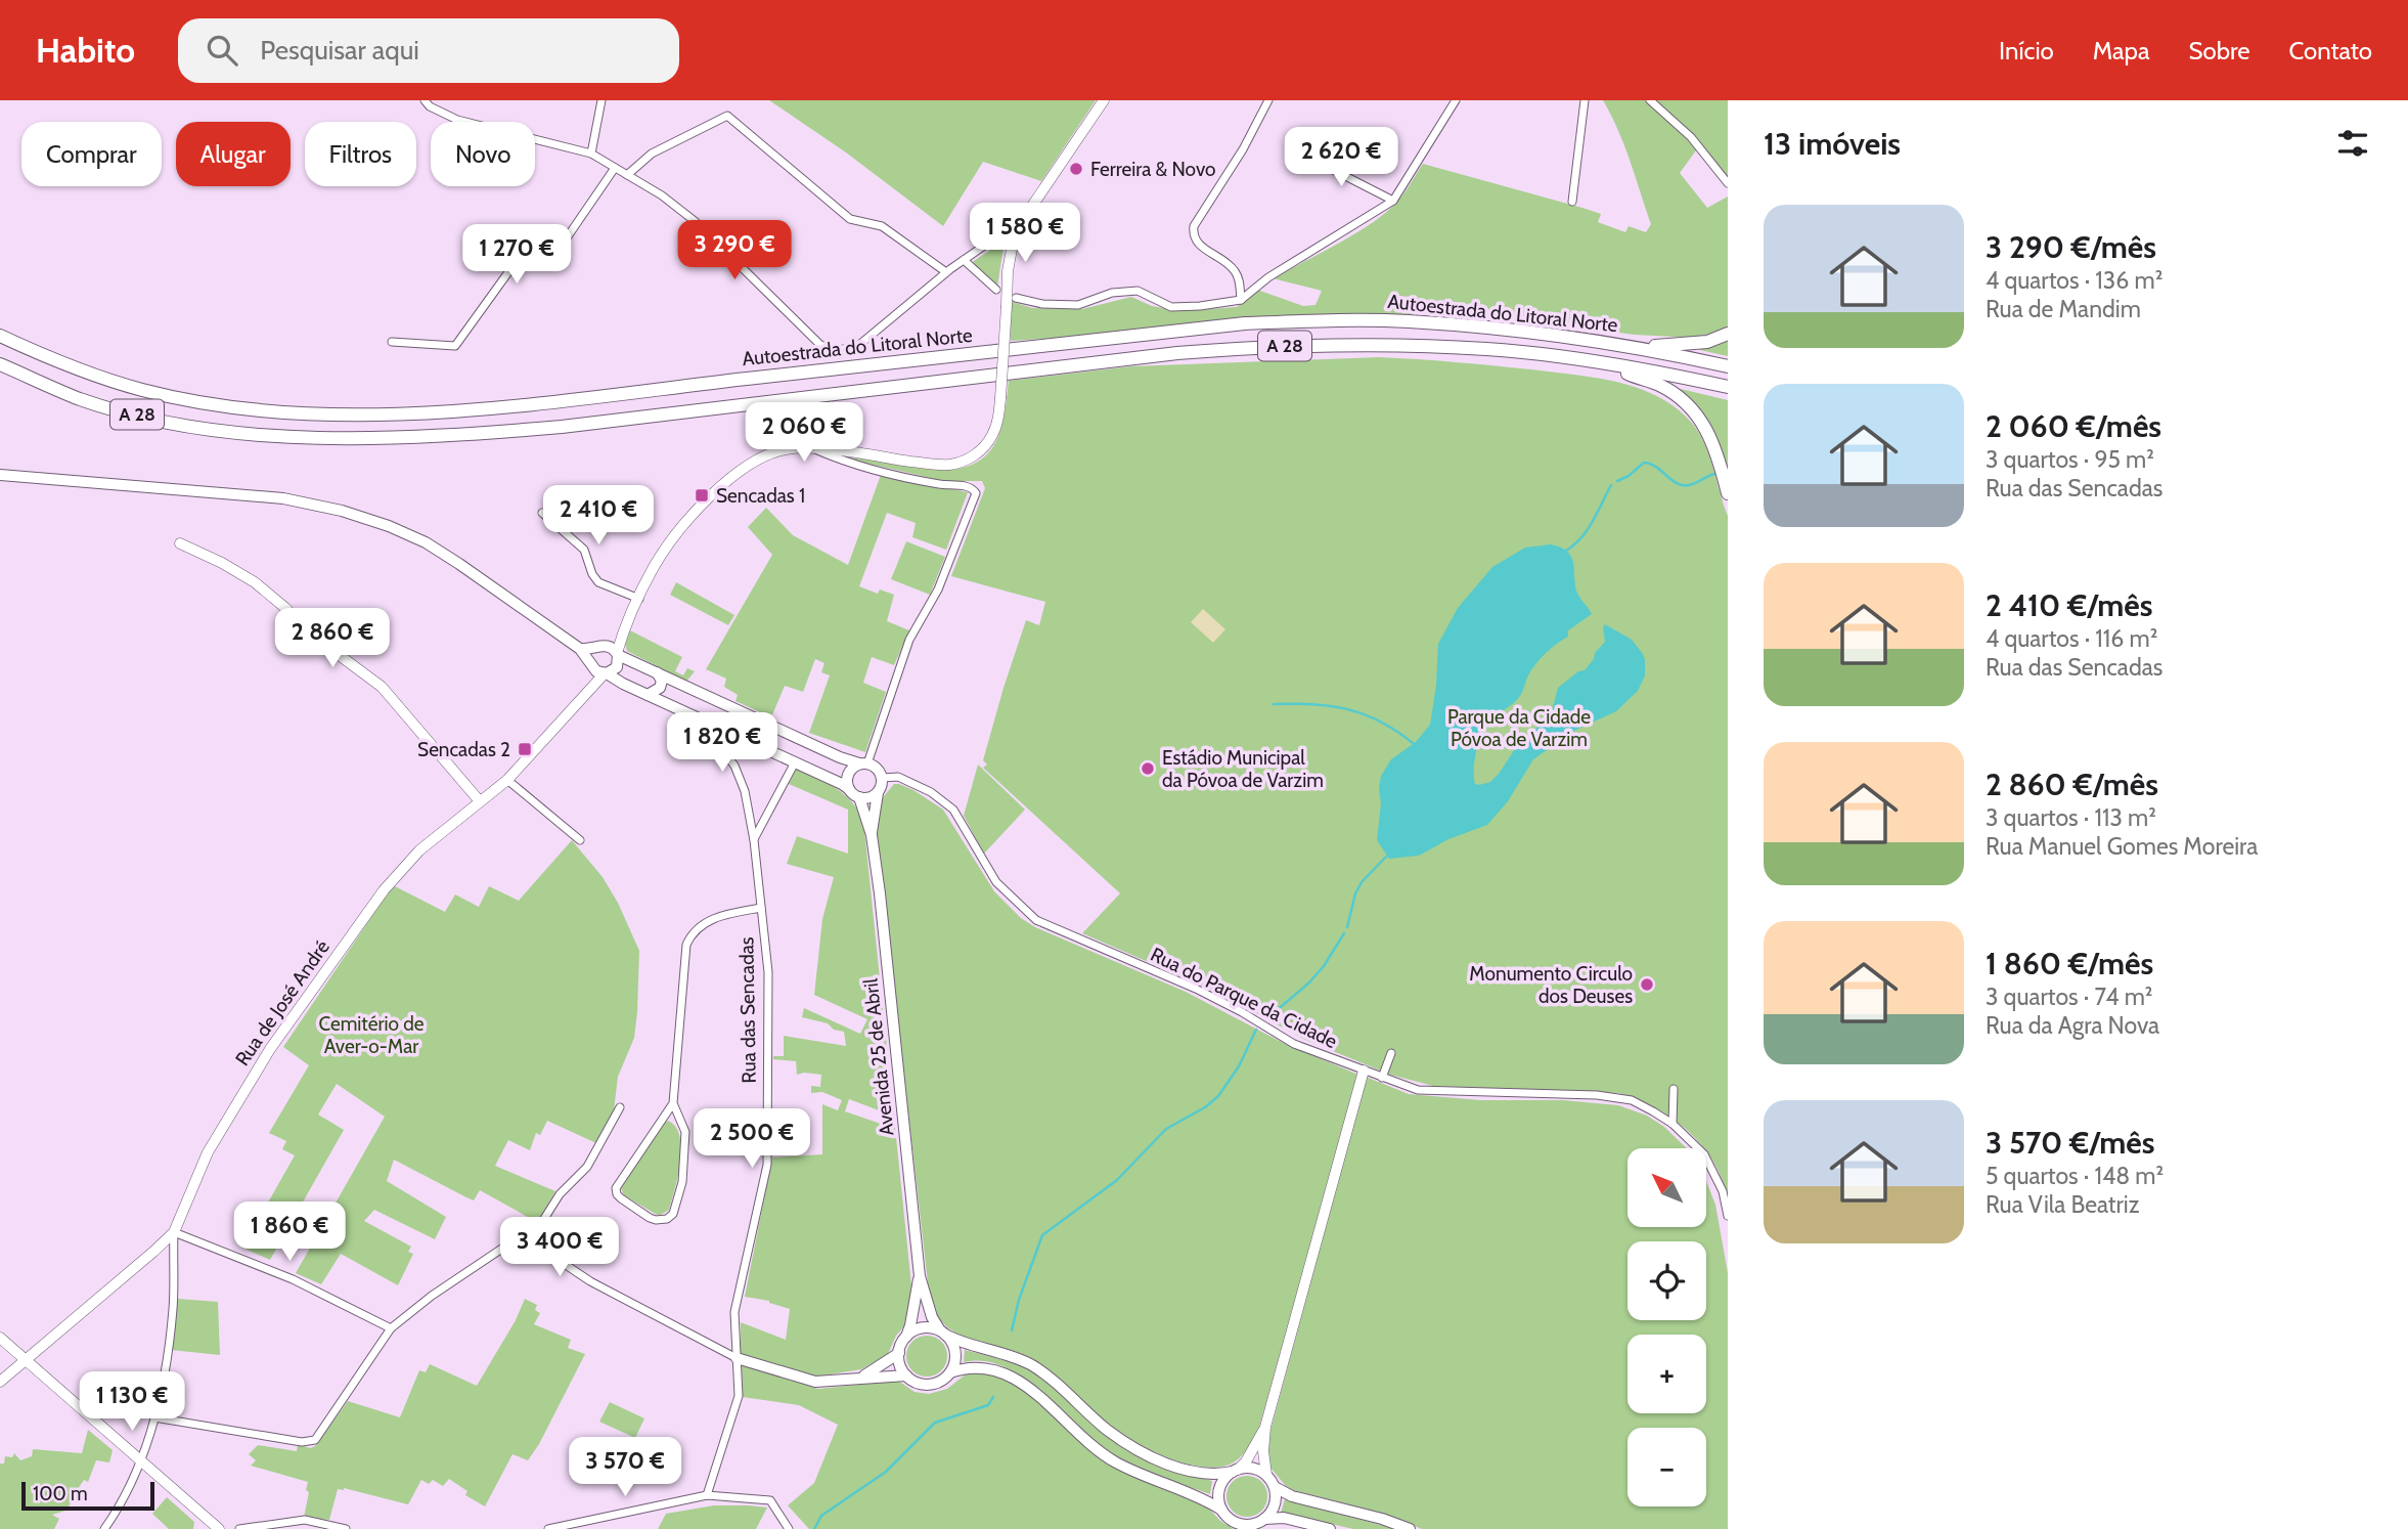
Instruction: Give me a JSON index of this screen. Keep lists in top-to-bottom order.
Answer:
{
  "streets": {
    "highway": ["Autoestrada do Litoral Norte", "A 28"],
    "main road": ["Avenida 25 de Abril"],
    "street": ["Rua do Parque da Cidade", "Rua de José André", "Rua das Sencadas"]
  },
  "crossings": [
    ["Rua do Parque da Cidade", "Avenida 25 de Abril"]
  ],
  "parks": ["Parque da Cidade Póvoa de Varzim", "Cemitério de Aver-o-Mar"],
  "places": {
    "other": ["Ferreira & Novo", "Estádio Municipal da Póvoa de Varzim", "Monumento Circulo dos Deuses"],
    "transit": ["Sencadas 1", "Sencadas 2"]
  },
  "scale_bar": "100 m",
  "north": "top left",
  "page": {
    "header": "Habito",
    "search": "Pesquisar aqui",
    "nav": [
      "Início",
      "Mapa",
      "Sobre",
      "Contato"
    ],
    "heading": "13 imóveis",
    "chip": [
      "Comprar",
      "Alugar",
      "Filtros",
      "Novo"
    ],
    "price": [
      "2 620 €",
      "1 580 €",
      "3 290 €",
      "1 270 €",
      "2 060 €",
      "2 410 €",
      "2 860 €",
      "1 820 €",
      "2 500 €",
      "1 860 €",
      "3 400 €",
      "1 130 €",
      "3 570 €"
    ],
    "list": [
      {
        "name": "3 290 €/mês",
        "note": "4 quartos · 136 m² · Rua de Mandim"
      },
      {
        "name": "2 060 €/mês",
        "note": "3 quartos · 95 m² · Rua das Sencadas"
      },
      {
        "name": "2 410 €/mês",
        "note": "4 quartos · 116 m² · Rua das Sencadas"
      },
      {
        "name": "2 860 €/mês",
        "note": "3 quartos · 113 m² · Rua Manuel Gomes Moreira"
      },
      {
        "name": "1 860 €/mês",
        "note": "3 quartos · 74 m² · Rua da Agra Nova"
      },
      {
        "name": "3 570 €/mês",
        "note": "5 quartos · 148 m² · Rua Vila Beatriz"
      }
    ],
    "map_buttons": ["+", "−"],
    "scale": "100 m"
  }
}
